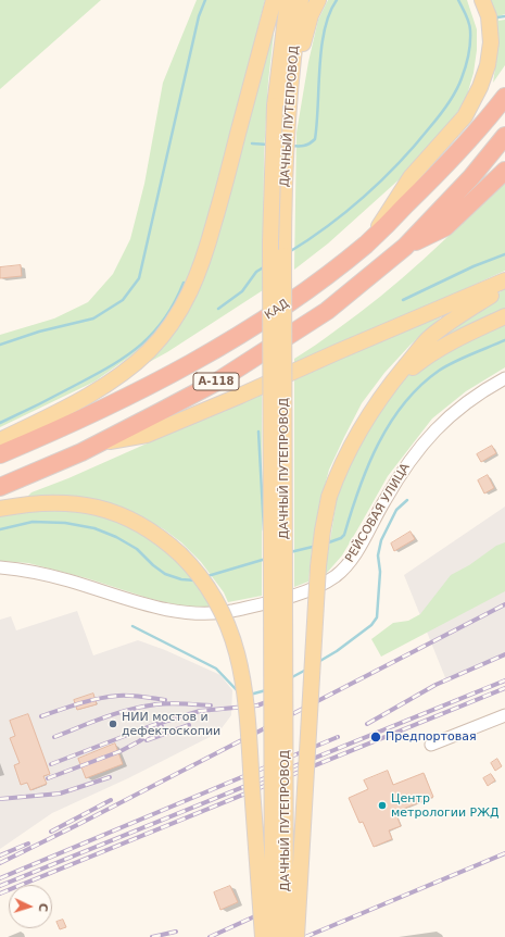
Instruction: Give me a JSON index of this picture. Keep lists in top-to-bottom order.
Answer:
{
  "streets": {
    "highway": ["КАД", "А-118"],
    "main road": ["ДАЧНЫЙ ПУТЕПРОВОД"],
    "street": ["РЕЙСОВАЯ УЛИЦА"]
  },
  "places": ["НИИ мостов и дефектоскопии", "Предпортовая", "Центр метрологии РЖД"],
  "north": "right"
}
